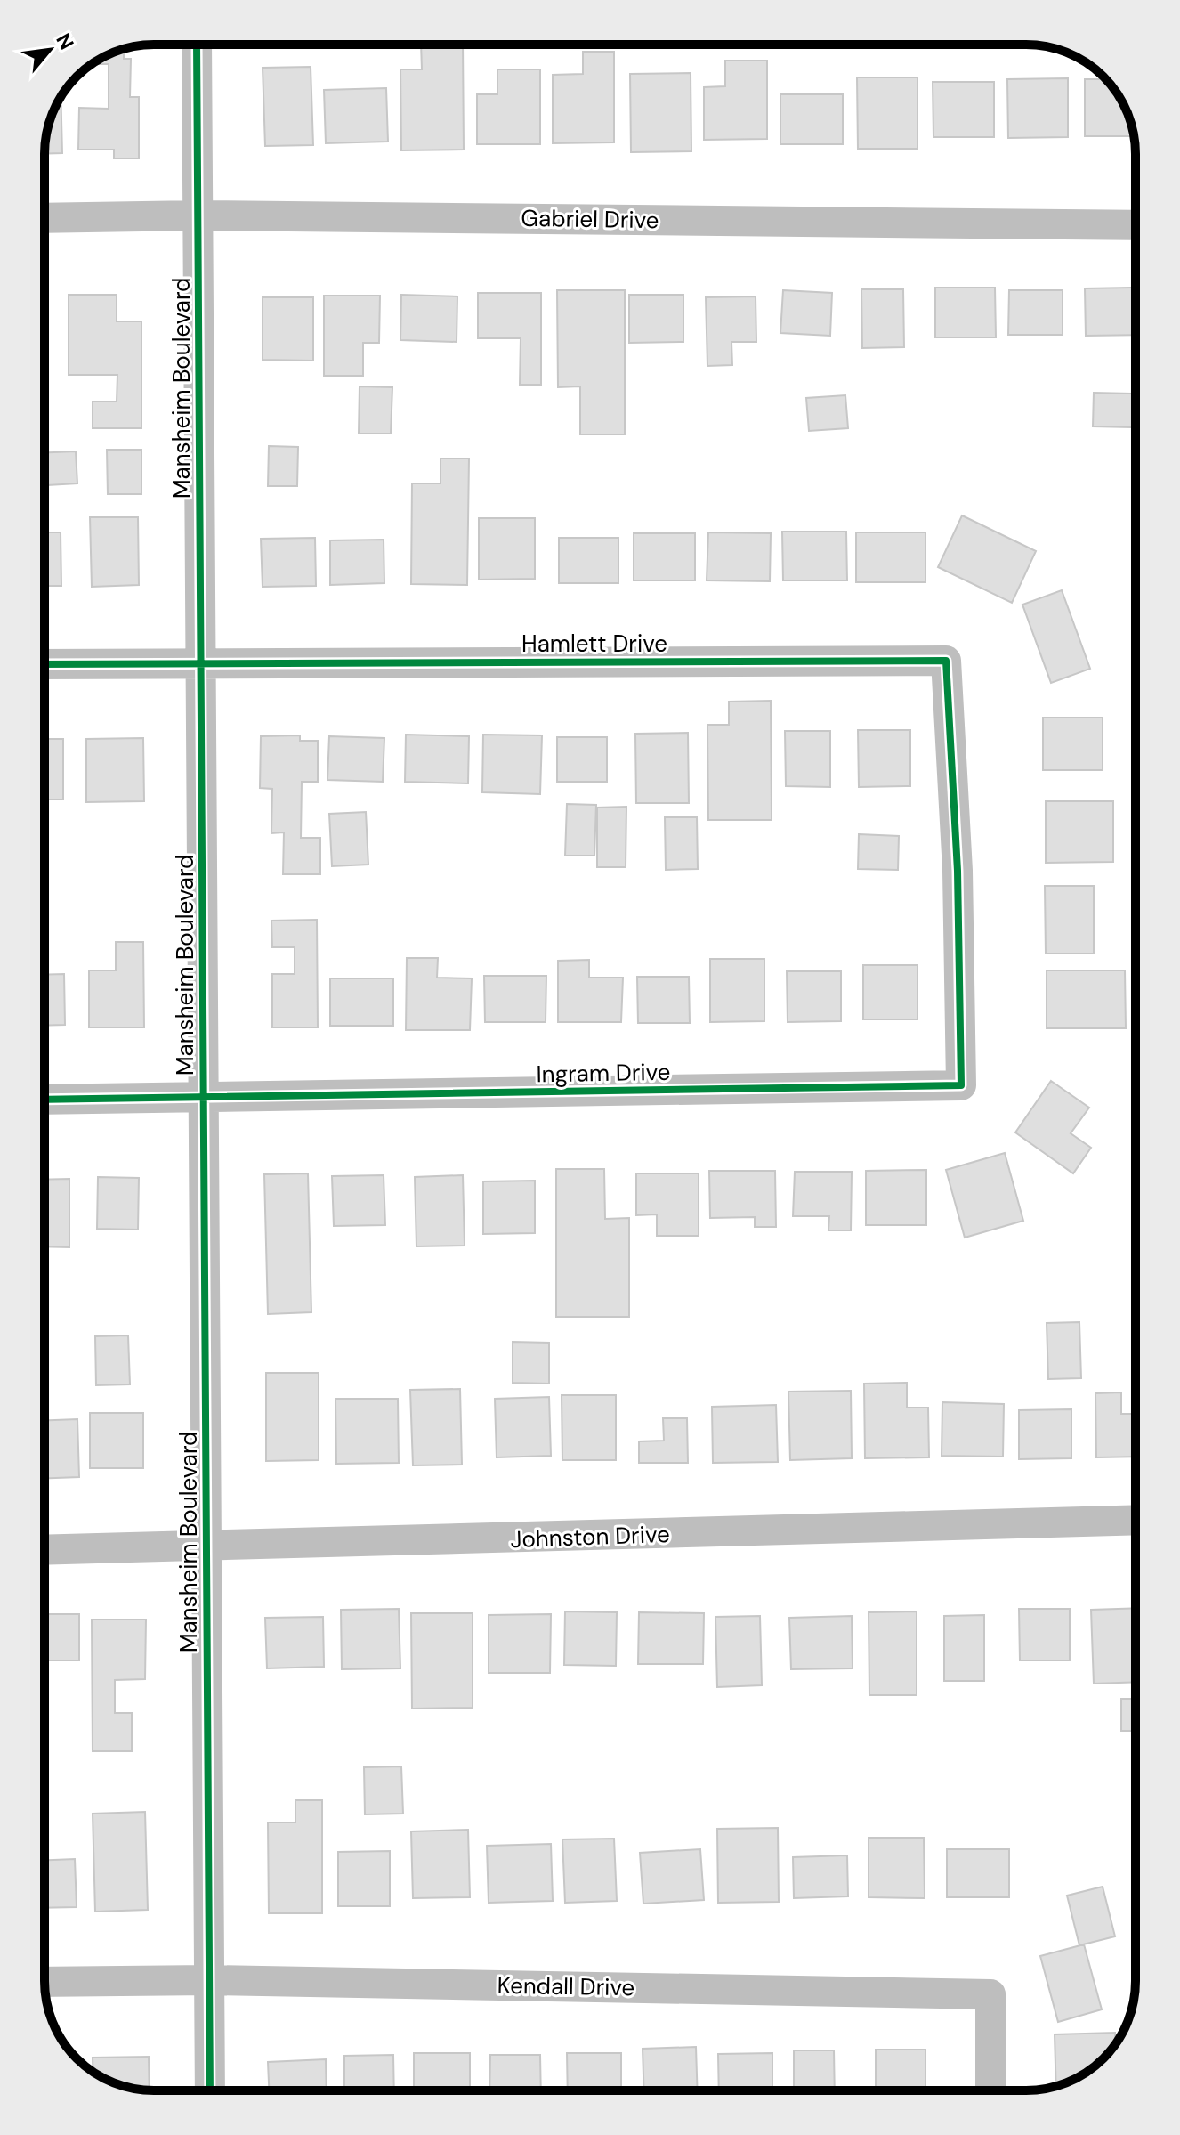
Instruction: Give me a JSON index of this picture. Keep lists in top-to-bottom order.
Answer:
{
  "streets": {
    "street": [
      "Gabriel Drive",
      "Mansheim Boulevard",
      "Hamlett Drive",
      "Ingram Drive",
      "Johnston Drive",
      "Kendall Drive"
    ]
  },
  "crossings": [
    ["Gabriel Drive", "Mansheim Boulevard"],
    ["Mansheim Boulevard", "Hamlett Drive"],
    ["Mansheim Boulevard", "Ingram Drive"],
    ["Mansheim Boulevard", "Johnston Drive"],
    ["Mansheim Boulevard", "Kendall Drive"],
    ["Hamlett Drive", "Ingram Drive"]
  ],
  "north": "top right"
}
